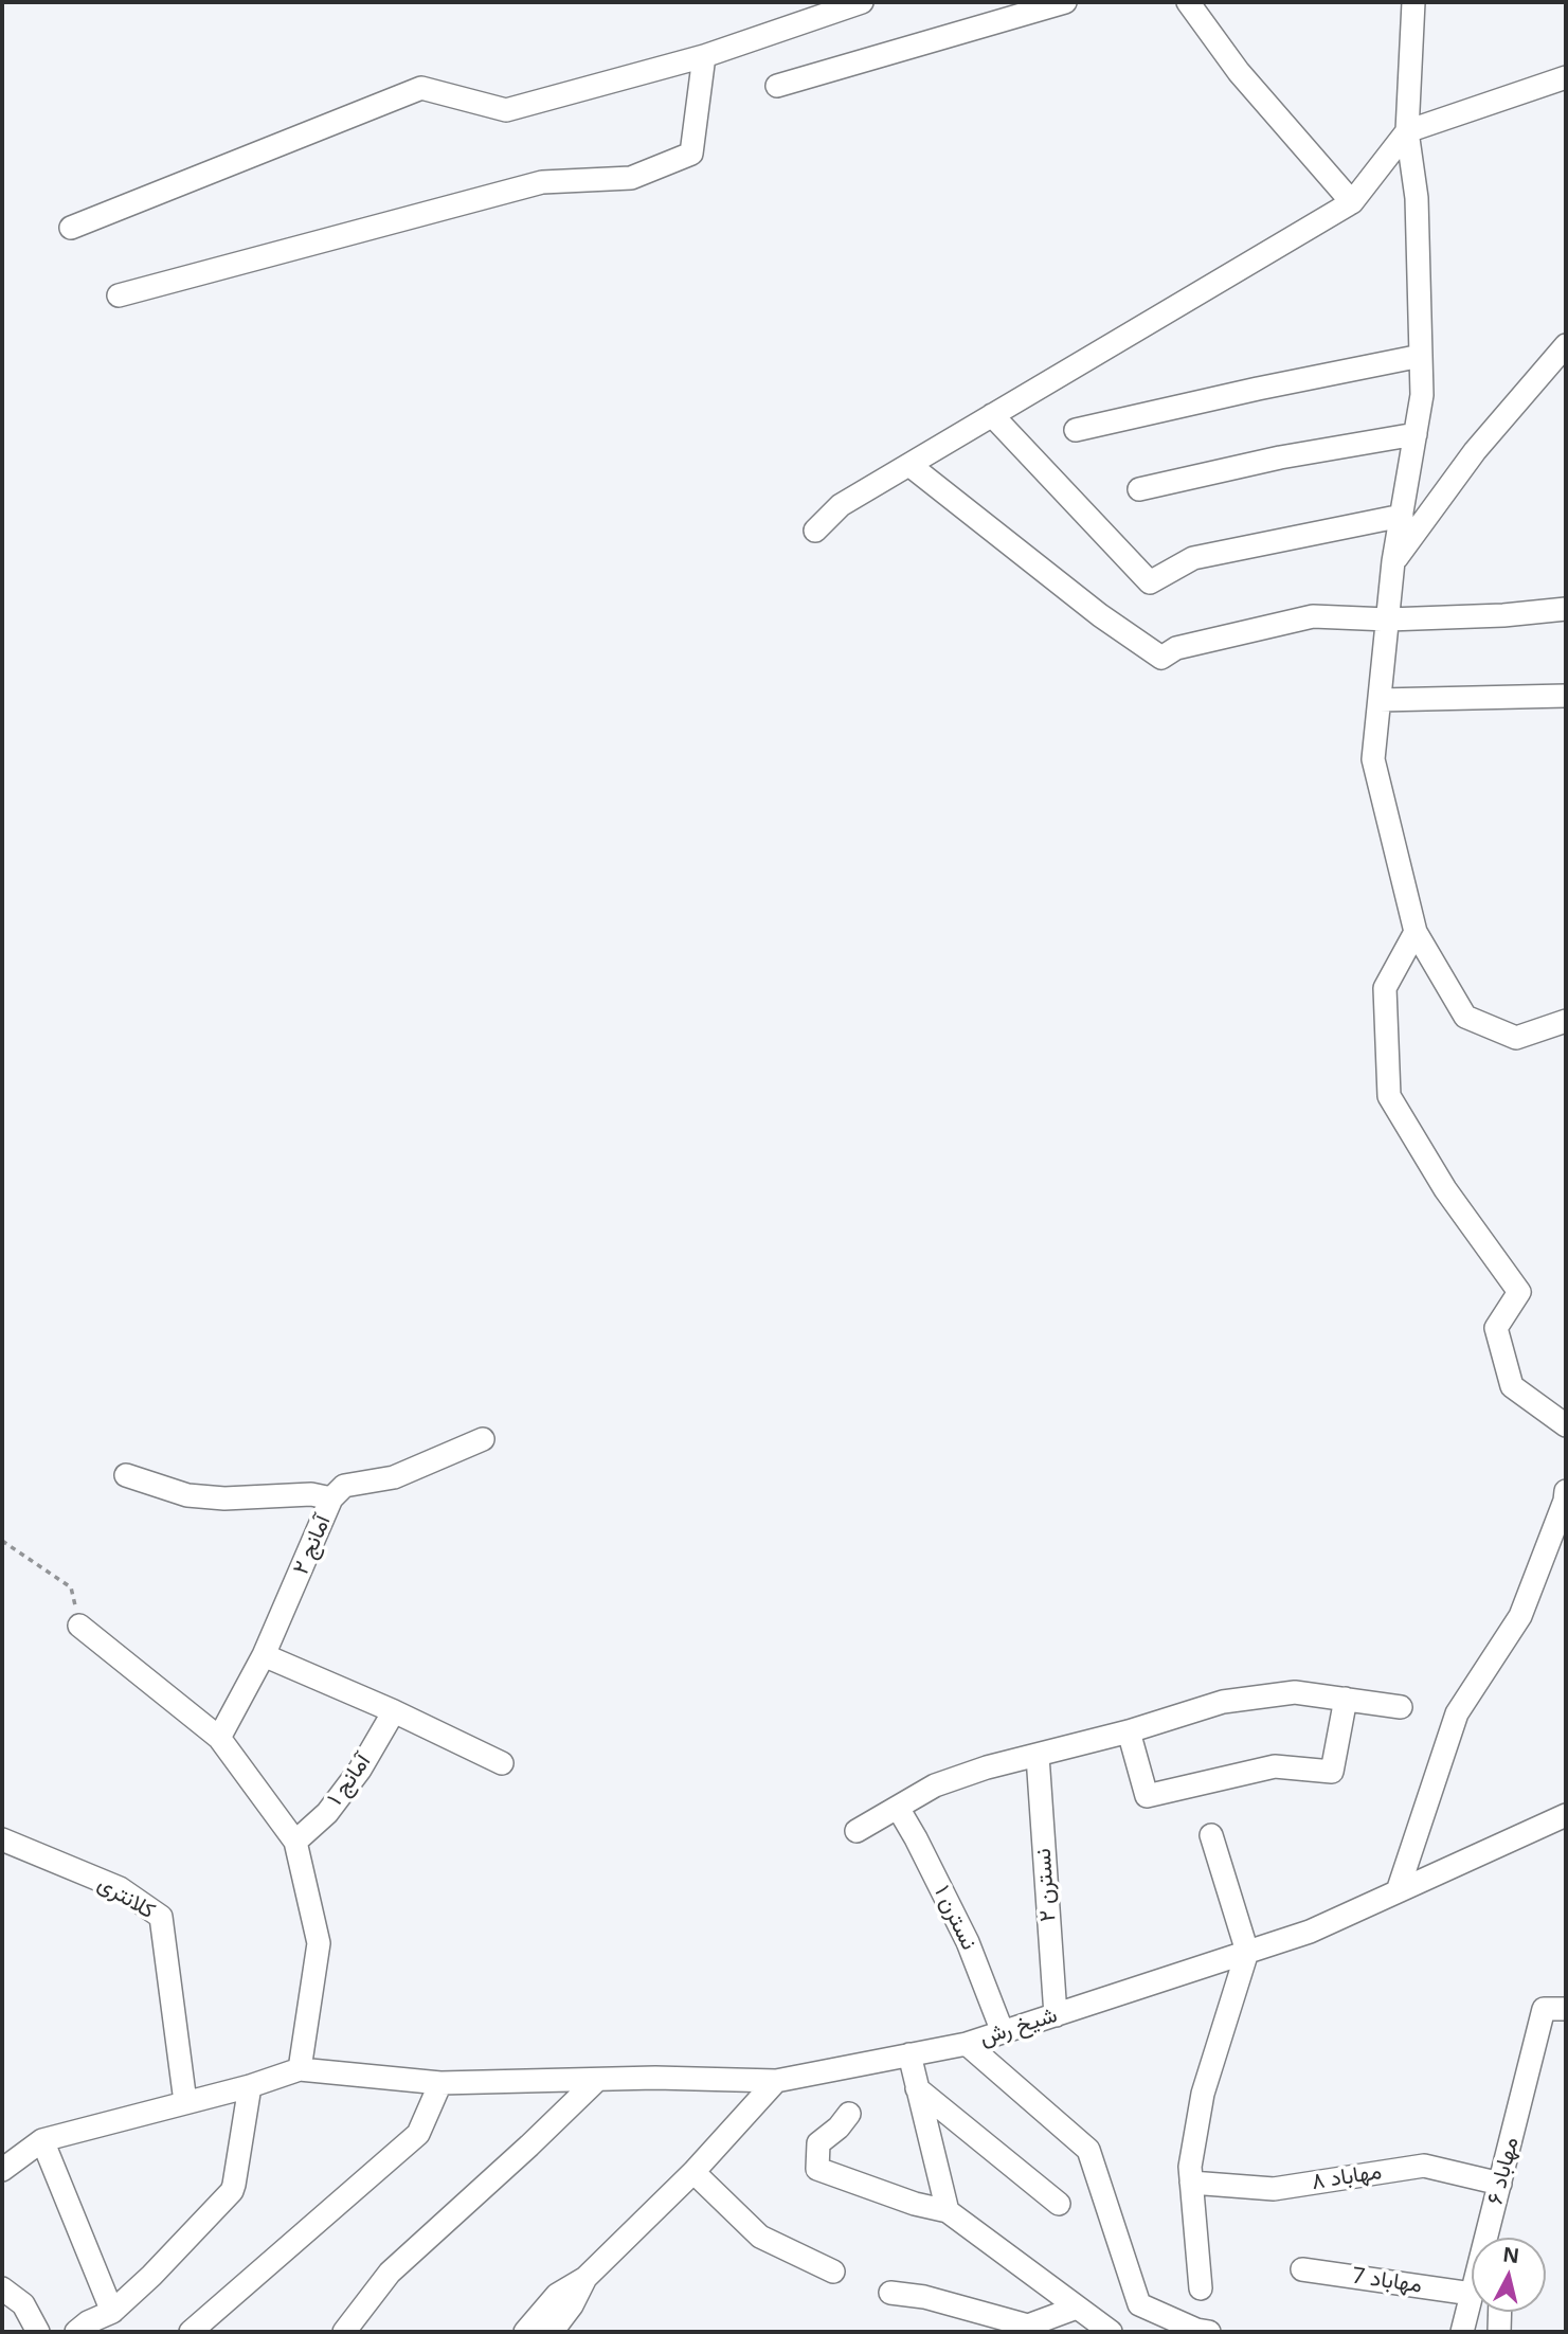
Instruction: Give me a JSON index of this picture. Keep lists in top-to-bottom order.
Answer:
{
  "streets": {
    "street": [
      "آمانج ۲",
      "آمانج ۱",
      "نسترن ۲",
      "کلانتری",
      "نسترن ۱",
      "شیخ رش",
      "مهاباد ۶",
      "مهاباد ۸",
      "مهاباد 7"
    ]
  },
  "crossings": [
    ["نسترن ۲", "شیخ رش"],
    ["نسترن ۱", "شیخ رش"],
    ["مهاباد ۶", "مهاباد ۸"],
    ["مهاباد ۶", "مهاباد 7"]
  ],
  "north": "top"
}
